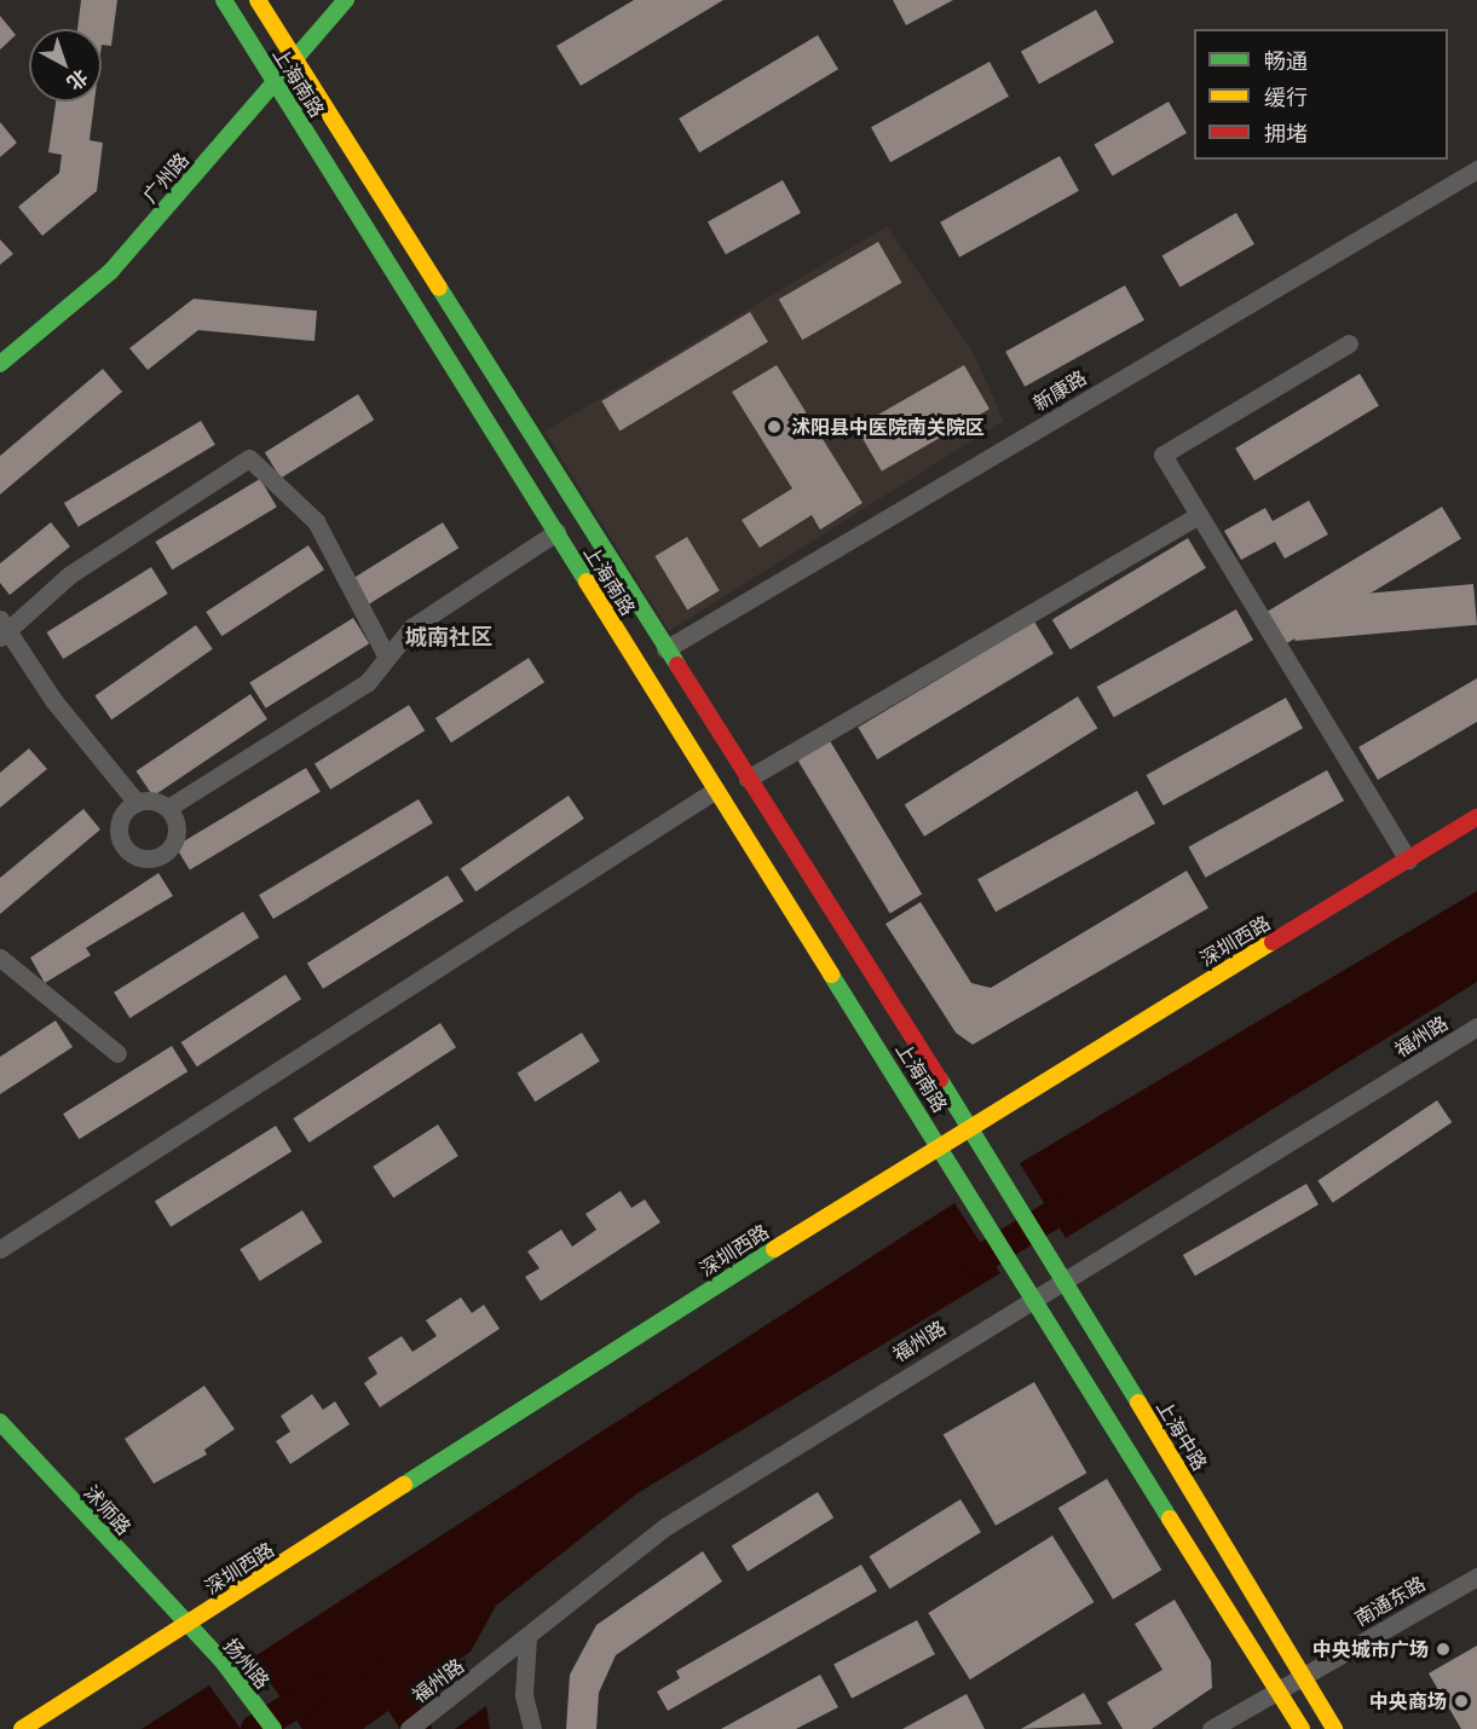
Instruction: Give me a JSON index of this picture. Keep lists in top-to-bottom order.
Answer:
{
  "streets": {
    "main road": [
      "上海南路",
      "广州路",
      "深圳西路",
      "上海中路",
      "沭师路",
      "扬州路"
    ],
    "street": ["新康路", "福州路", "南通东路"]
  },
  "crossings": [
    ["上海南路", "广州路"],
    ["上海南路", "新康路"],
    ["上海南路", "深圳西路"],
    ["上海南路", "福州路"],
    ["上海南路", "上海中路"],
    ["深圳西路", "沭师路"],
    ["深圳西路", "扬州路"],
    ["福州路", "上海中路"],
    ["上海中路", "南通东路"],
    ["沭师路", "扬州路"]
  ],
  "districts": ["城南社区"],
  "places": ["沭阳县中医院南关院区", "中央城市广场", "中央商场"],
  "legend": ["畅通", "缓行", "拥堵"],
  "north": "bottom right"
}
